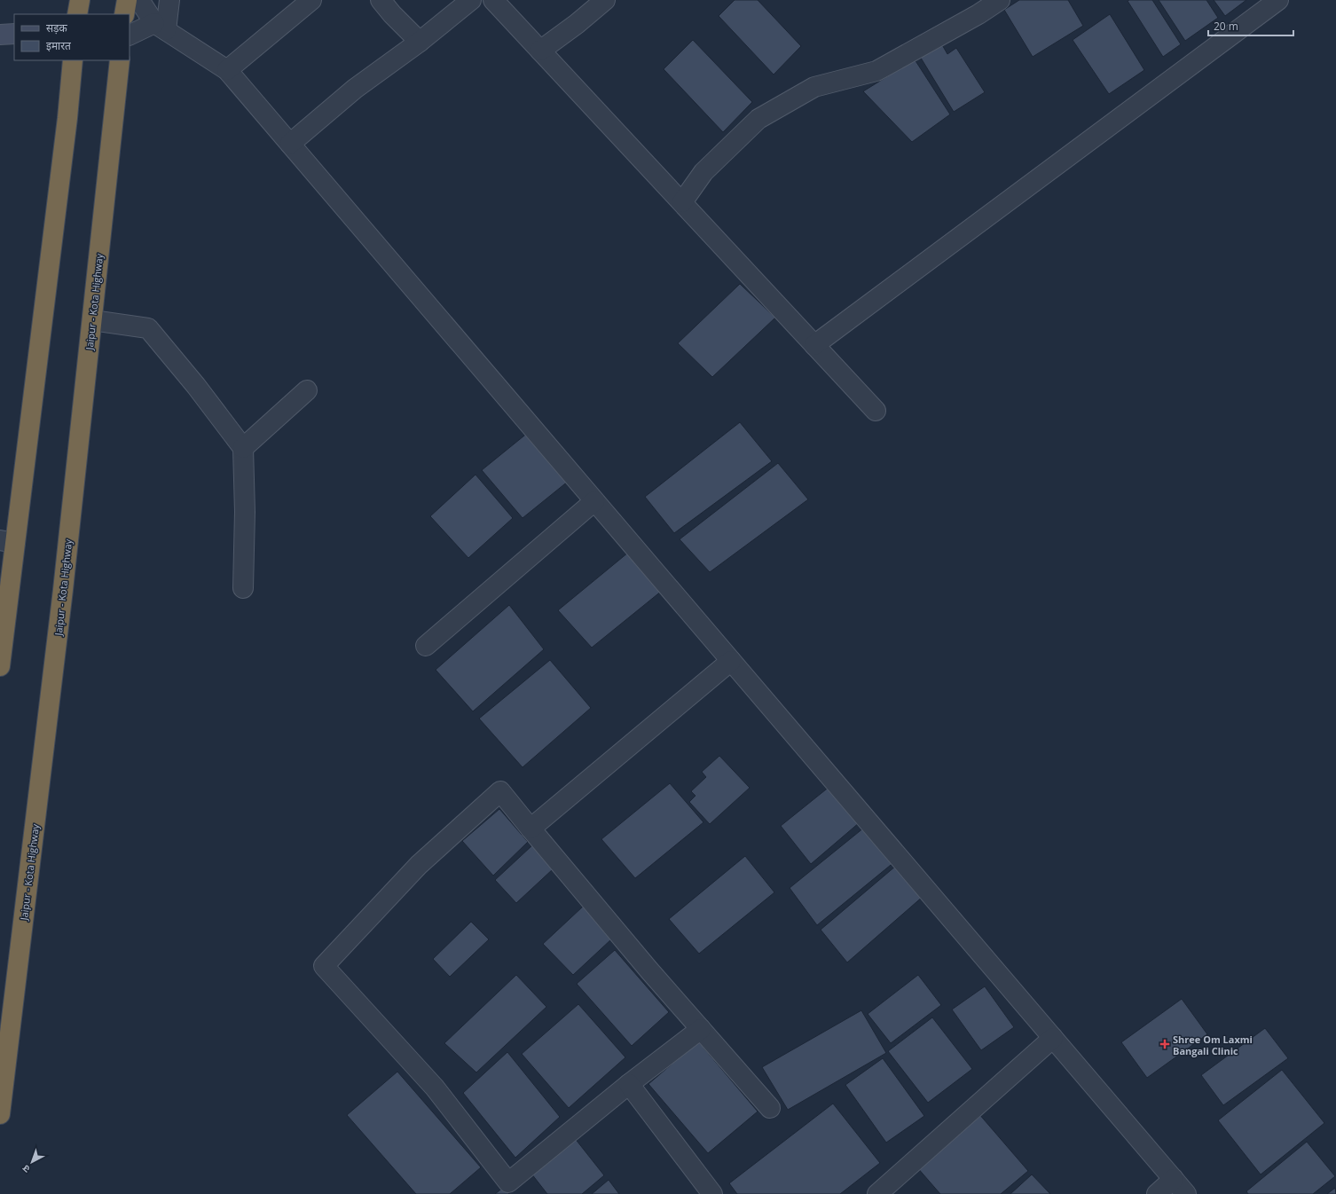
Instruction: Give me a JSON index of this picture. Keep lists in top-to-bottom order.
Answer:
{
  "streets": {
    "highway": ["Jaipur - Kota Highway"]
  },
  "places": {
    "health": ["Shree Om Laxmi Bangali Clinic"]
  },
  "legend": ["सड़क", "इमारत"],
  "scale_bar": "20 m",
  "north": "bottom left"
}
